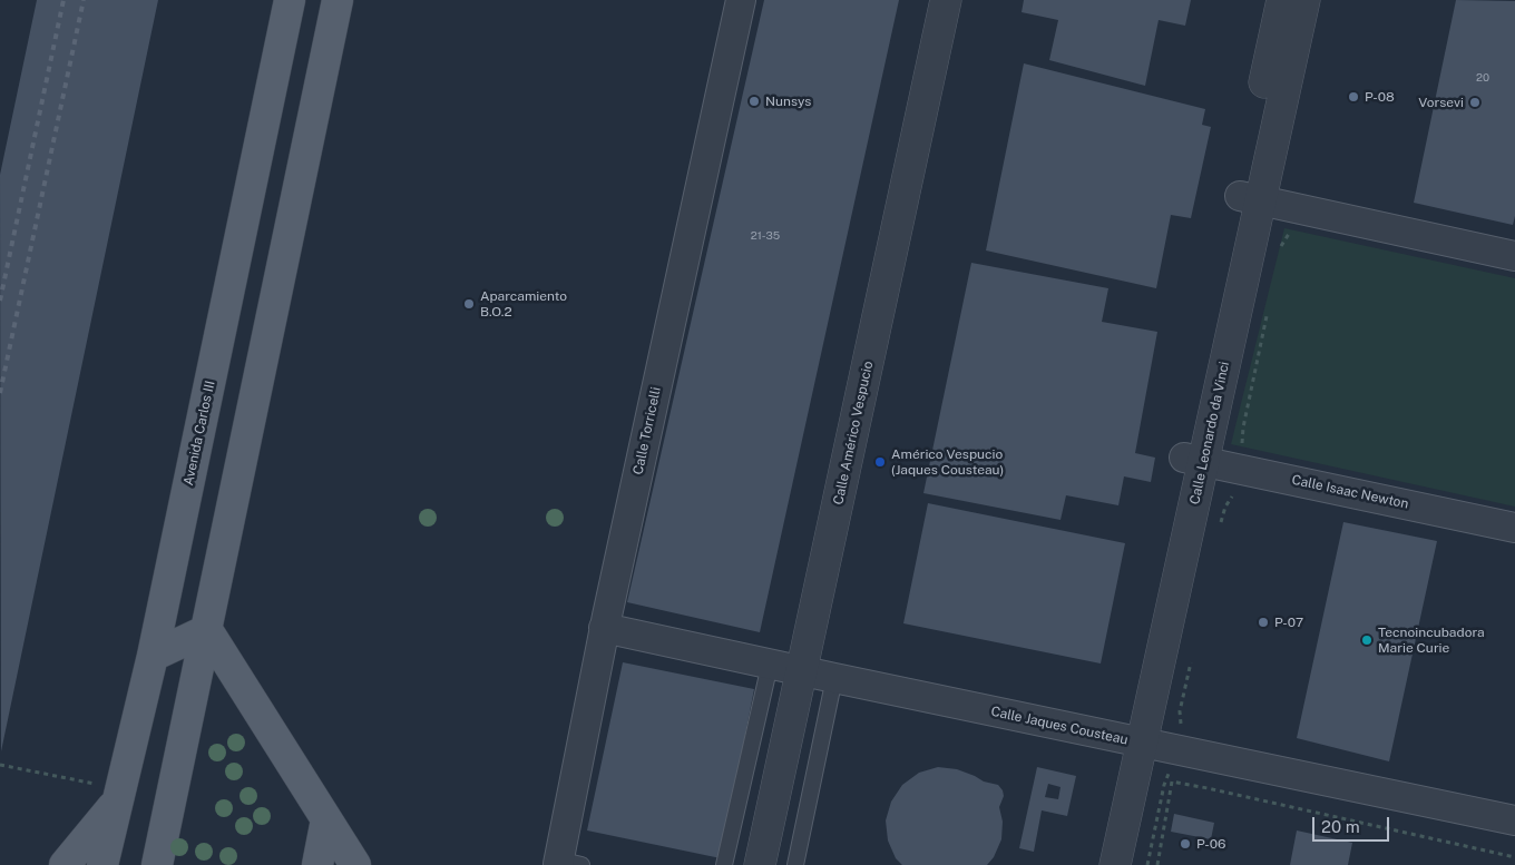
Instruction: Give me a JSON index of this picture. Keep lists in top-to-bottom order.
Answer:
{
  "streets": {
    "main road": ["Avenida Carlos III"],
    "street": [
      "Calle Torricelli",
      "Calle Américo Vespucio",
      "Calle Leonardo da Vinci",
      "Calle Isaac Newton",
      "Calle Jaques Cousteau"
    ]
  },
  "crossings": [
    ["Calle Torricelli", "Calle Jaques Cousteau"],
    ["Calle Américo Vespucio", "Calle Jaques Cousteau"],
    ["Calle Leonardo da Vinci", "Calle Isaac Newton"],
    ["Calle Leonardo da Vinci", "Calle Jaques Cousteau"]
  ],
  "places": [
    "P-08",
    "Nunsys",
    "Vorsevi",
    "Aparcamiento B.O.2",
    "Américo Vespucio (Jaques Cousteau)",
    "P-07",
    "Tecnoincubadora Marie Curie",
    "P-06"
  ],
  "house_numbers": ["20", "21-35"],
  "scale_bar": "20 m"
}
